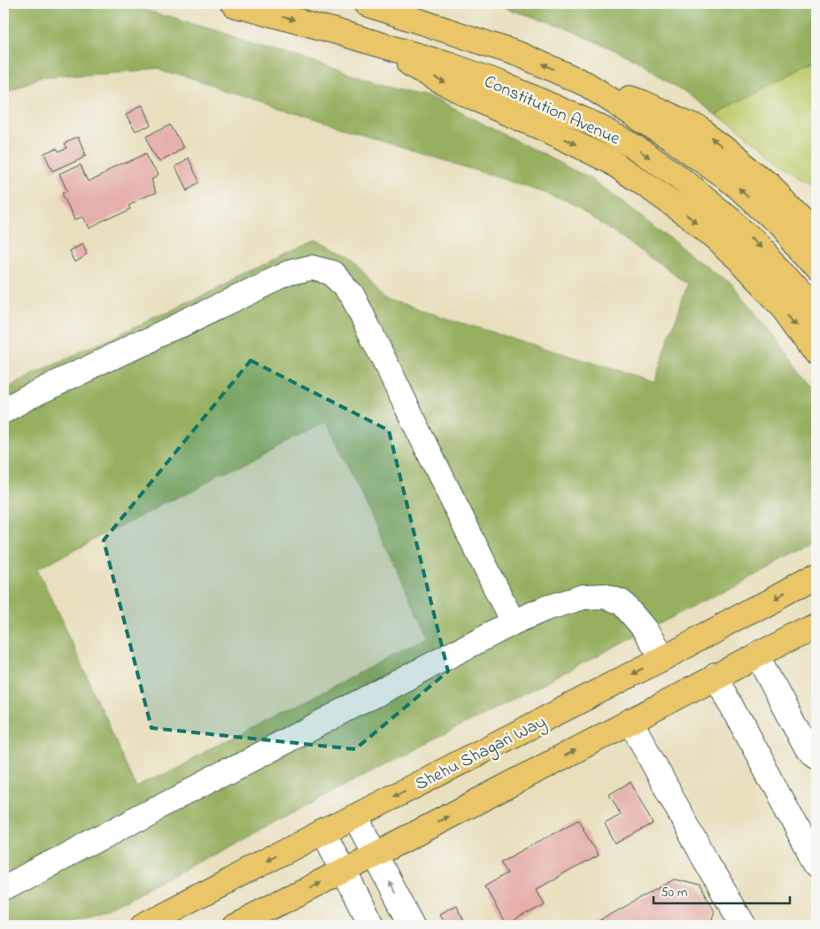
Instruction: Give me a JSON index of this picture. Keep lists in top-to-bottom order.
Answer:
{
  "streets": {
    "main road": ["Constitution Avenue", "Shehu Shagari Way"]
  },
  "scale_bar": "50 m"
}
